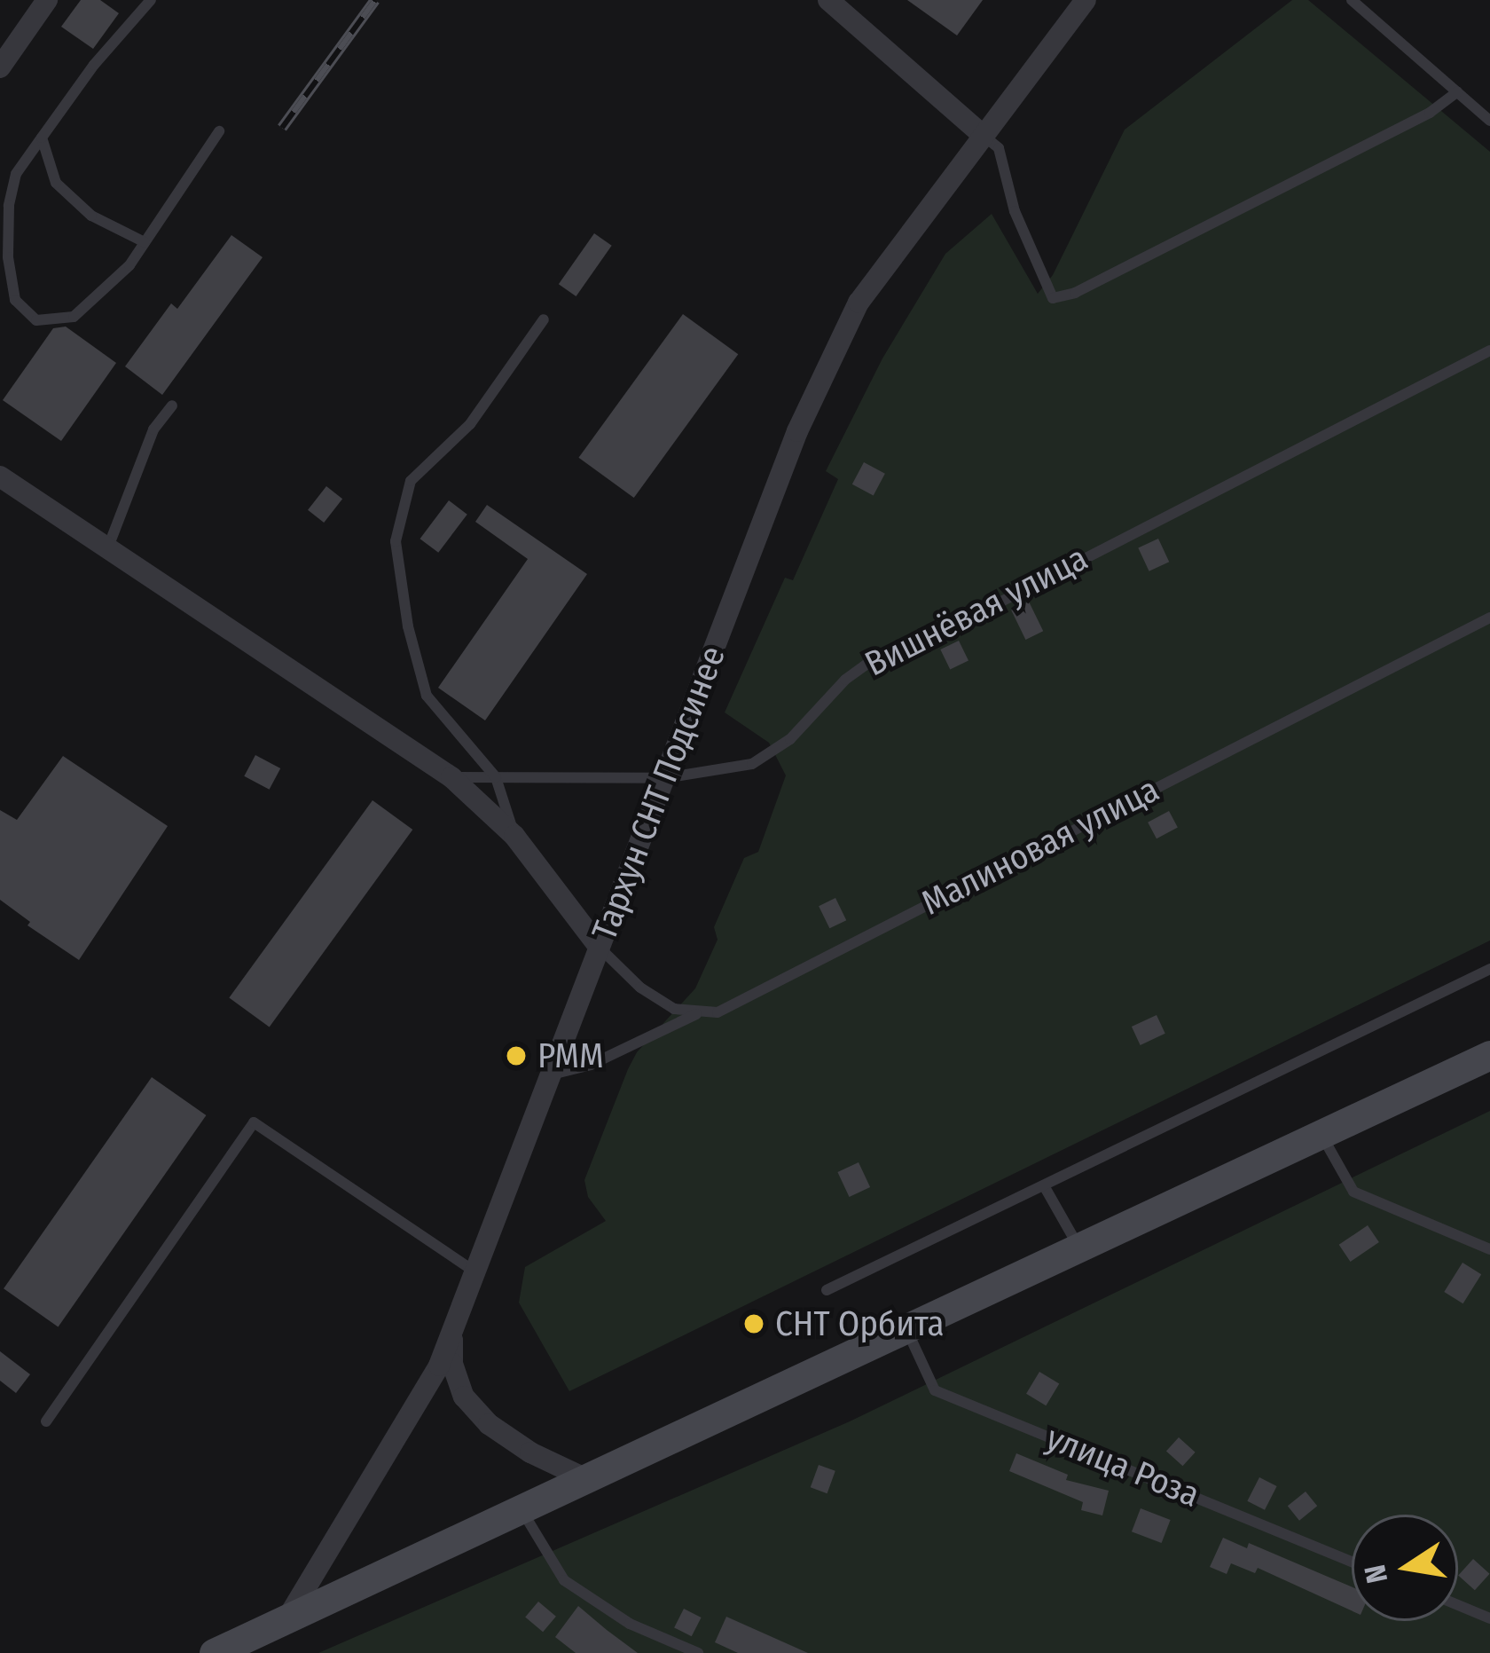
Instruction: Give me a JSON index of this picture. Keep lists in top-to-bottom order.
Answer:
{
  "streets": {
    "street": ["Тархун СНТ Подсинее"],
    "lane": ["Вишнёвая улица", "Малиновая улица", "улица Роза"]
  },
  "crossings": [
    ["Вишнёвая улица", "Тархун СНТ Подсинее"],
    ["Тархун СНТ Подсинее", "Малиновая улица"]
  ],
  "places": ["РММ", "СНТ Орбита"],
  "north": "left"
}
